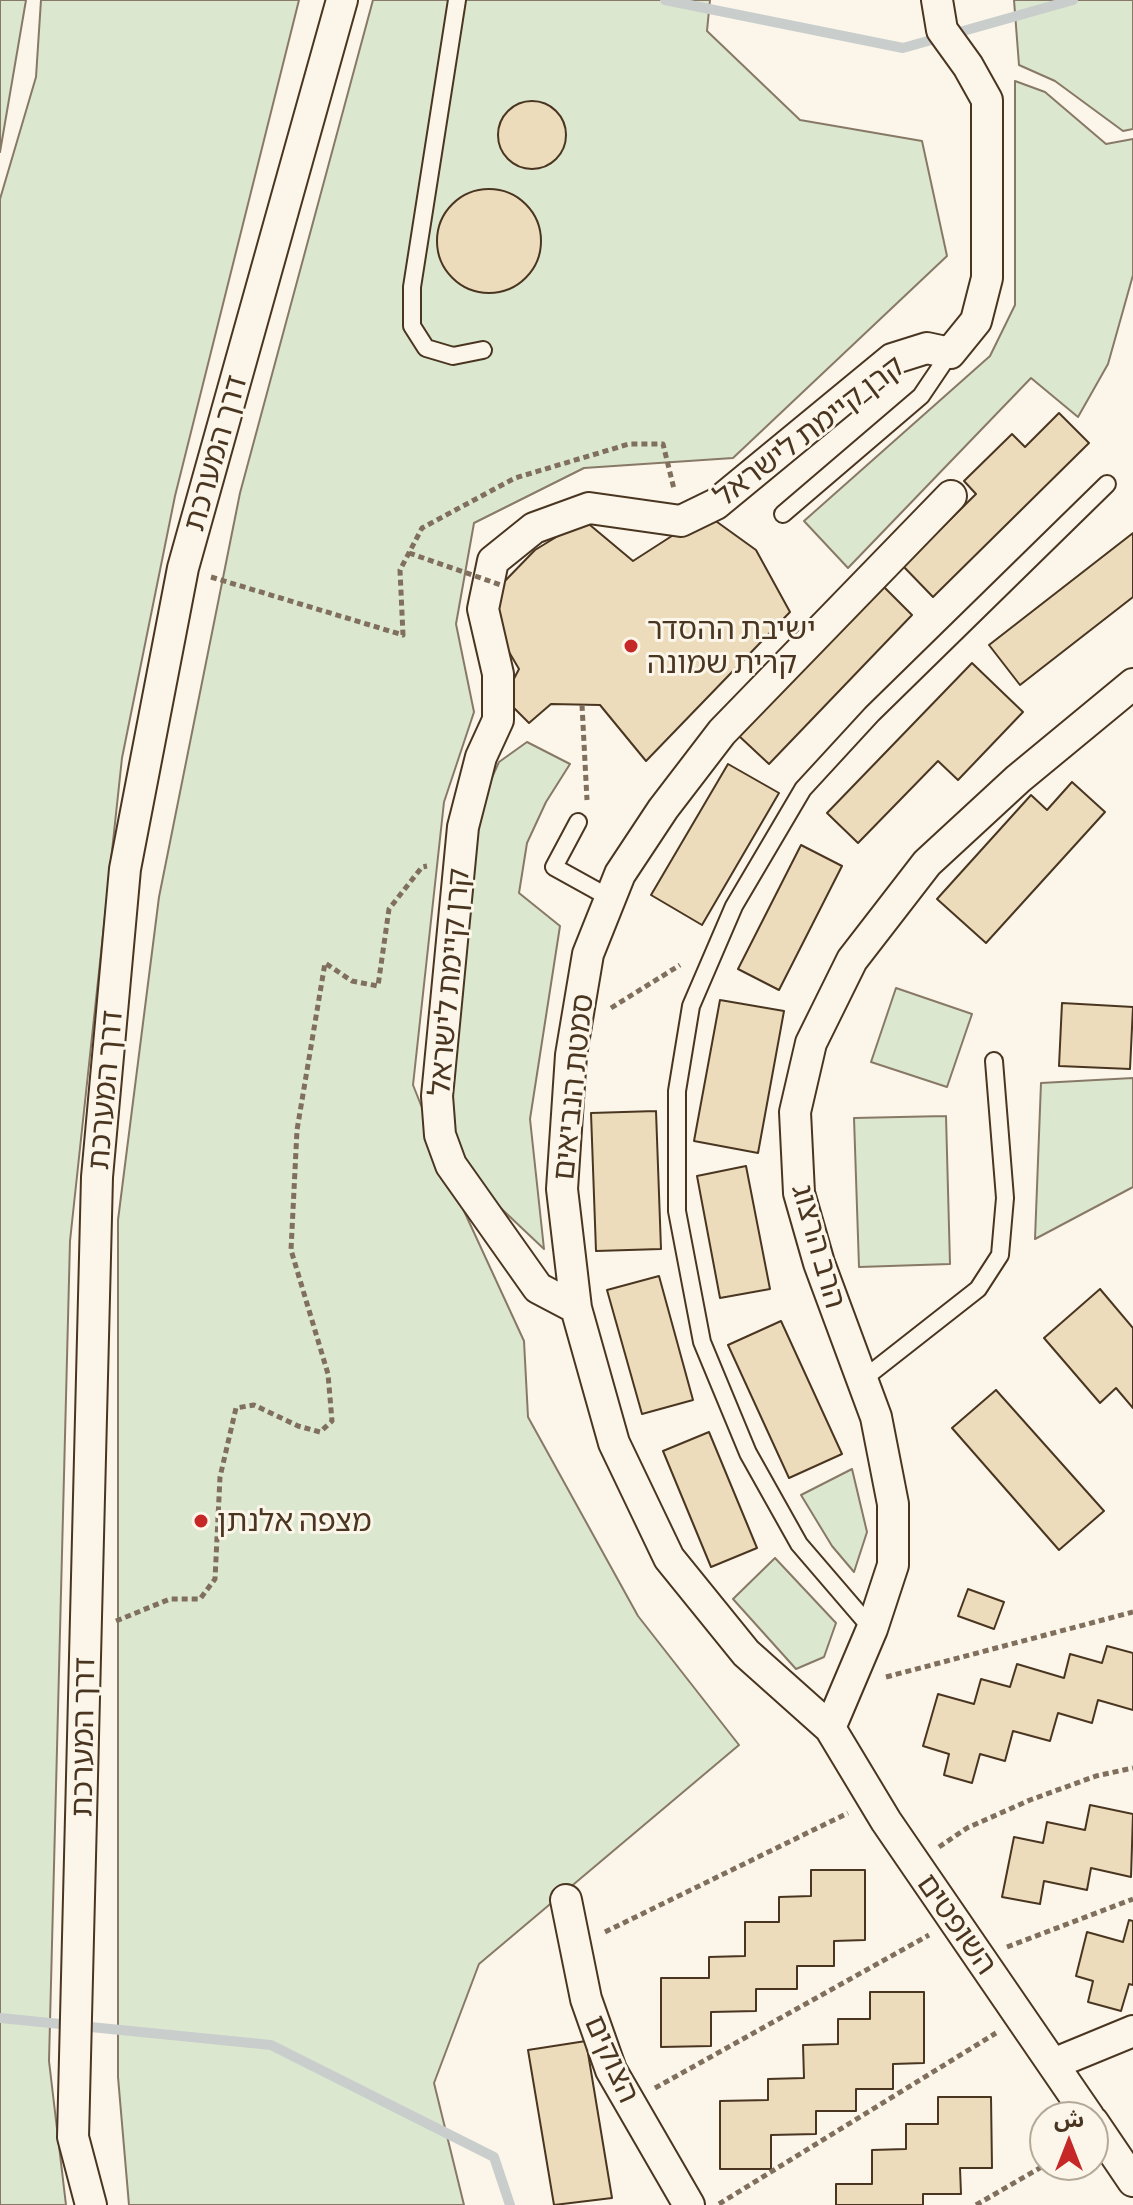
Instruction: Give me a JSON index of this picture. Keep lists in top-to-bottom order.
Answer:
{
  "streets": {
    "street": [
      "קרן קיימת לישראל",
      "דרך המערכת",
      "סמטת הנביאים",
      "הרב הרצוג",
      "השופטים",
      "הצוקים"
    ]
  },
  "crossings": [
    ["קרן קיימת לישראל", "סמטת הנביאים"],
    ["סמטת הנביאים", "הרב הרצוג"],
    ["סמטת הנביאים", "השופטים"],
    ["הרב הרצוג", "השופטים"]
  ],
  "places": ["ישיבת ההסדר קרית שמונה", "מצפה אלנתן"],
  "north": "top"
}
